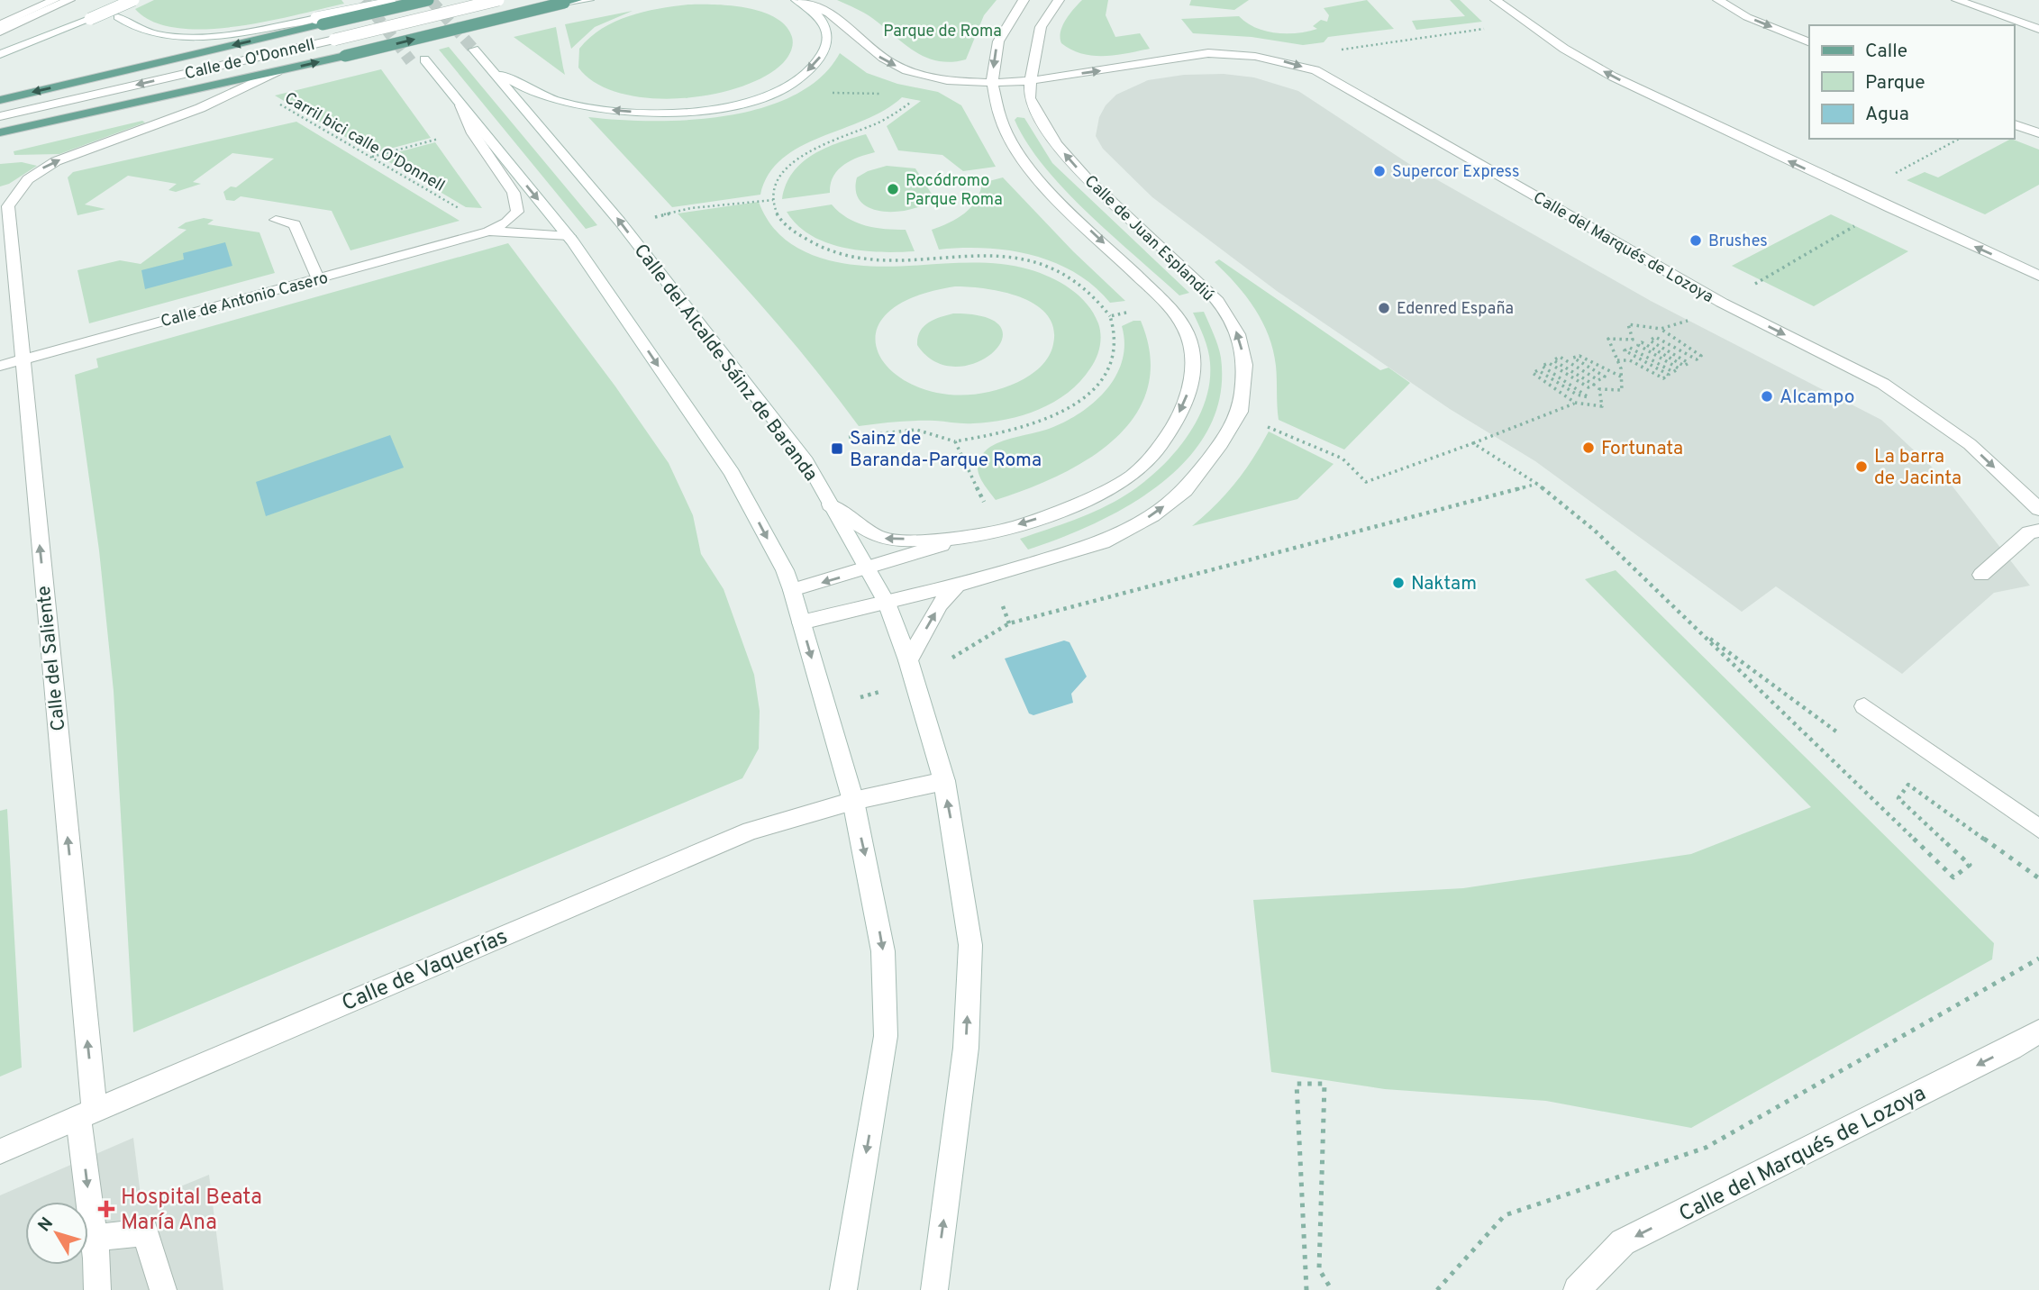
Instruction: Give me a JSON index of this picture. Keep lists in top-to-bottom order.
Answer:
{
  "streets": {
    "main road": ["Calle de O'Donnell"],
    "street": [
      "Calle de Juan Esplandiú",
      "Calle del Marqués de Lozoya",
      "Calle de Antonio Casero",
      "Calle del Alcalde Sáinz de Baranda",
      "Calle del Saliente",
      "Calle de Vaquerías"
    ],
    "path": ["Carril bici calle O'Donnell"]
  },
  "crossings": [
    ["Calle de O'Donnell", "Calle del Saliente"],
    ["Calle de Juan Esplandiú", "Calle del Marqués de Lozoya"],
    ["Calle de Juan Esplandiú", "Calle del Alcalde Sáinz de Baranda"],
    ["Calle del Marqués de Lozoya", "Calle del Alcalde Sáinz de Baranda"],
    ["Calle de Antonio Casero", "Calle del Saliente"],
    ["Calle del Saliente", "Calle de Vaquerías"]
  ],
  "parks": ["Parque de Roma"],
  "places": {
    "other": [
      "Supercor Express",
      "Rocódromo Parque Roma",
      "Brushes",
      "Edenred España",
      "Alcampo",
      "Fortunata",
      "La barra de Jacinta",
      "Naktam"
    ],
    "transit": ["Sainz de Baranda-Parque Roma"],
    "health": ["Hospital Beata María Ana"]
  },
  "legend": ["Calle", "Parque", "Agua"],
  "north": "top left"
}
